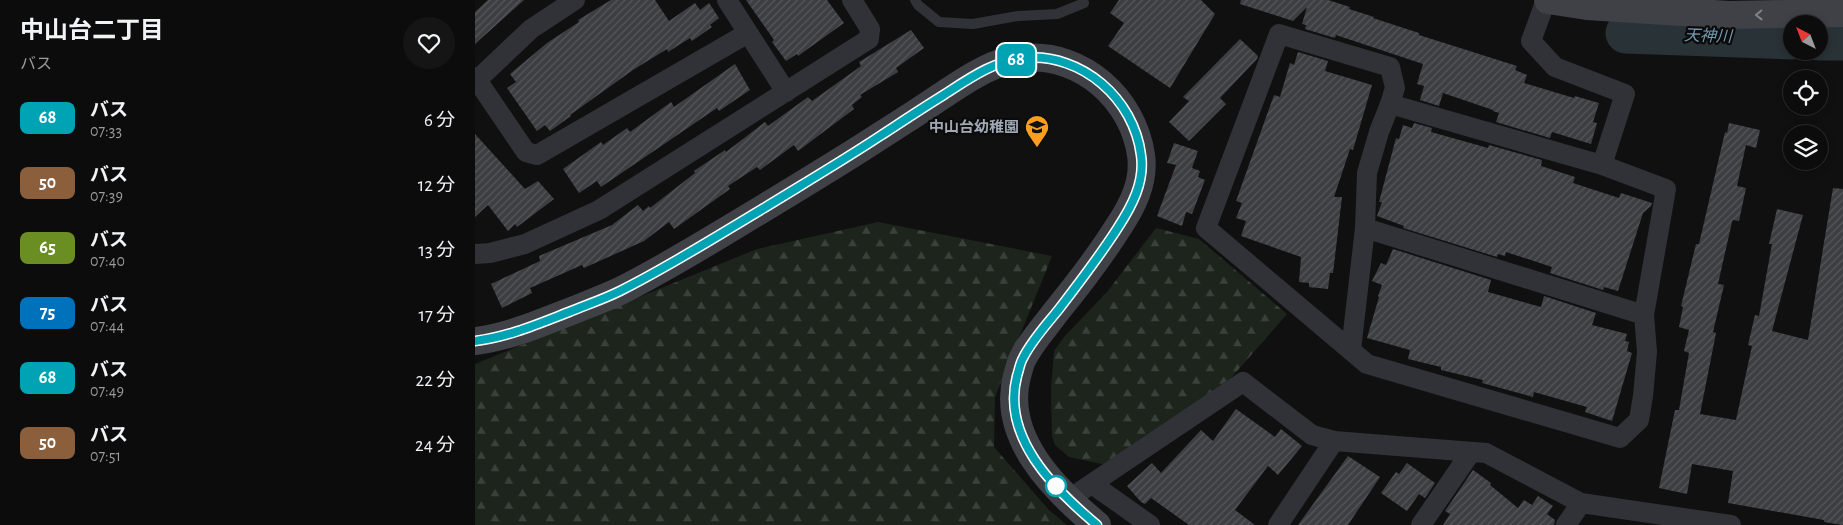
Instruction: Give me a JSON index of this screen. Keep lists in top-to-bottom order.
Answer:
{
  "water": ["天神川"],
  "places": {
    "school or university": ["中山台幼稚園"]
  },
  "lines": ["bus line 68"],
  "north": "top left",
  "page": {
    "heading": ["中山台二丁目", "バス"],
    "on_map": "68",
    "list": [
      {
        "mark": "68",
        "name": "バス",
        "note": "07:33",
        "value": "6 分"
      },
      {
        "mark": "50",
        "name": "バス",
        "note": "07:39",
        "value": "12 分"
      },
      {
        "mark": "65",
        "name": "バス",
        "note": "07:40",
        "value": "13 分"
      },
      {
        "mark": "75",
        "name": "バス",
        "note": "07:44",
        "value": "17 分"
      },
      {
        "mark": "68",
        "name": "バス",
        "note": "07:49",
        "value": "22 分"
      },
      {
        "mark": "50",
        "name": "バス",
        "note": "07:51",
        "value": "24 分"
      }
    ]
  }
}
